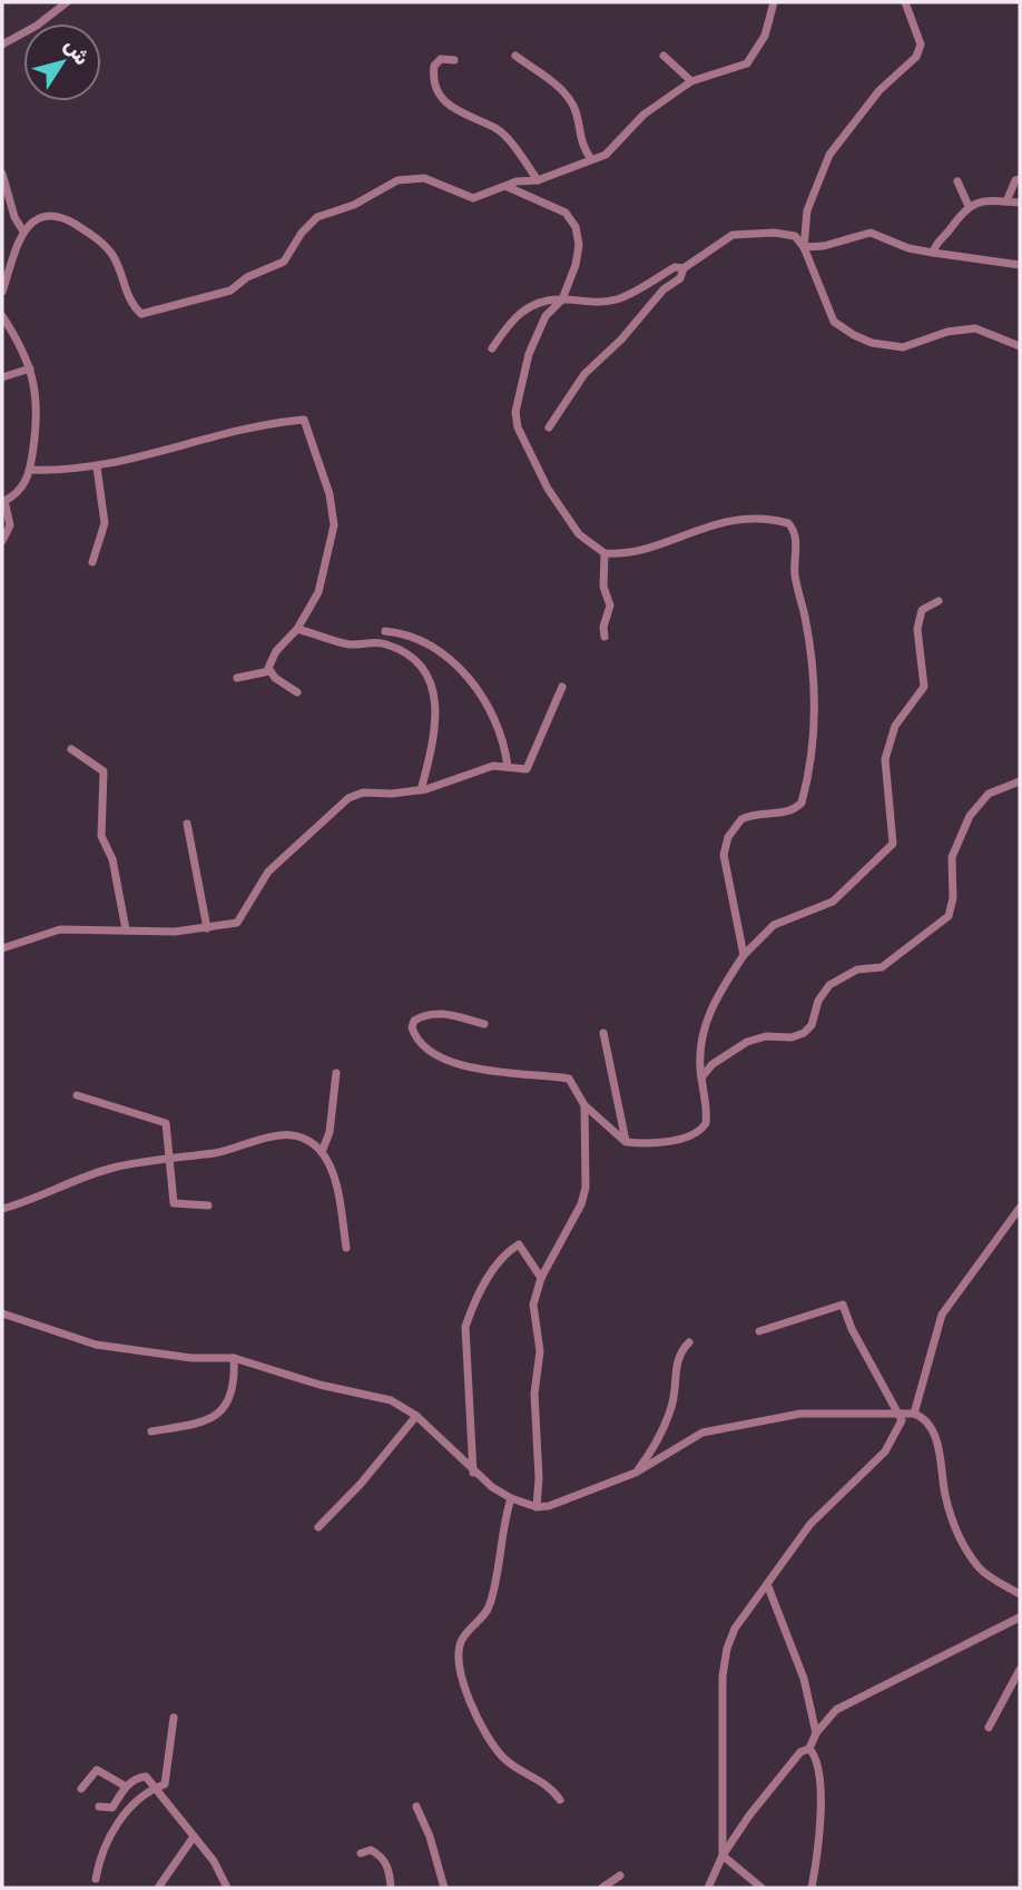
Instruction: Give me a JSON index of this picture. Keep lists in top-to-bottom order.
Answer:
{
  "north": "top right"
}
